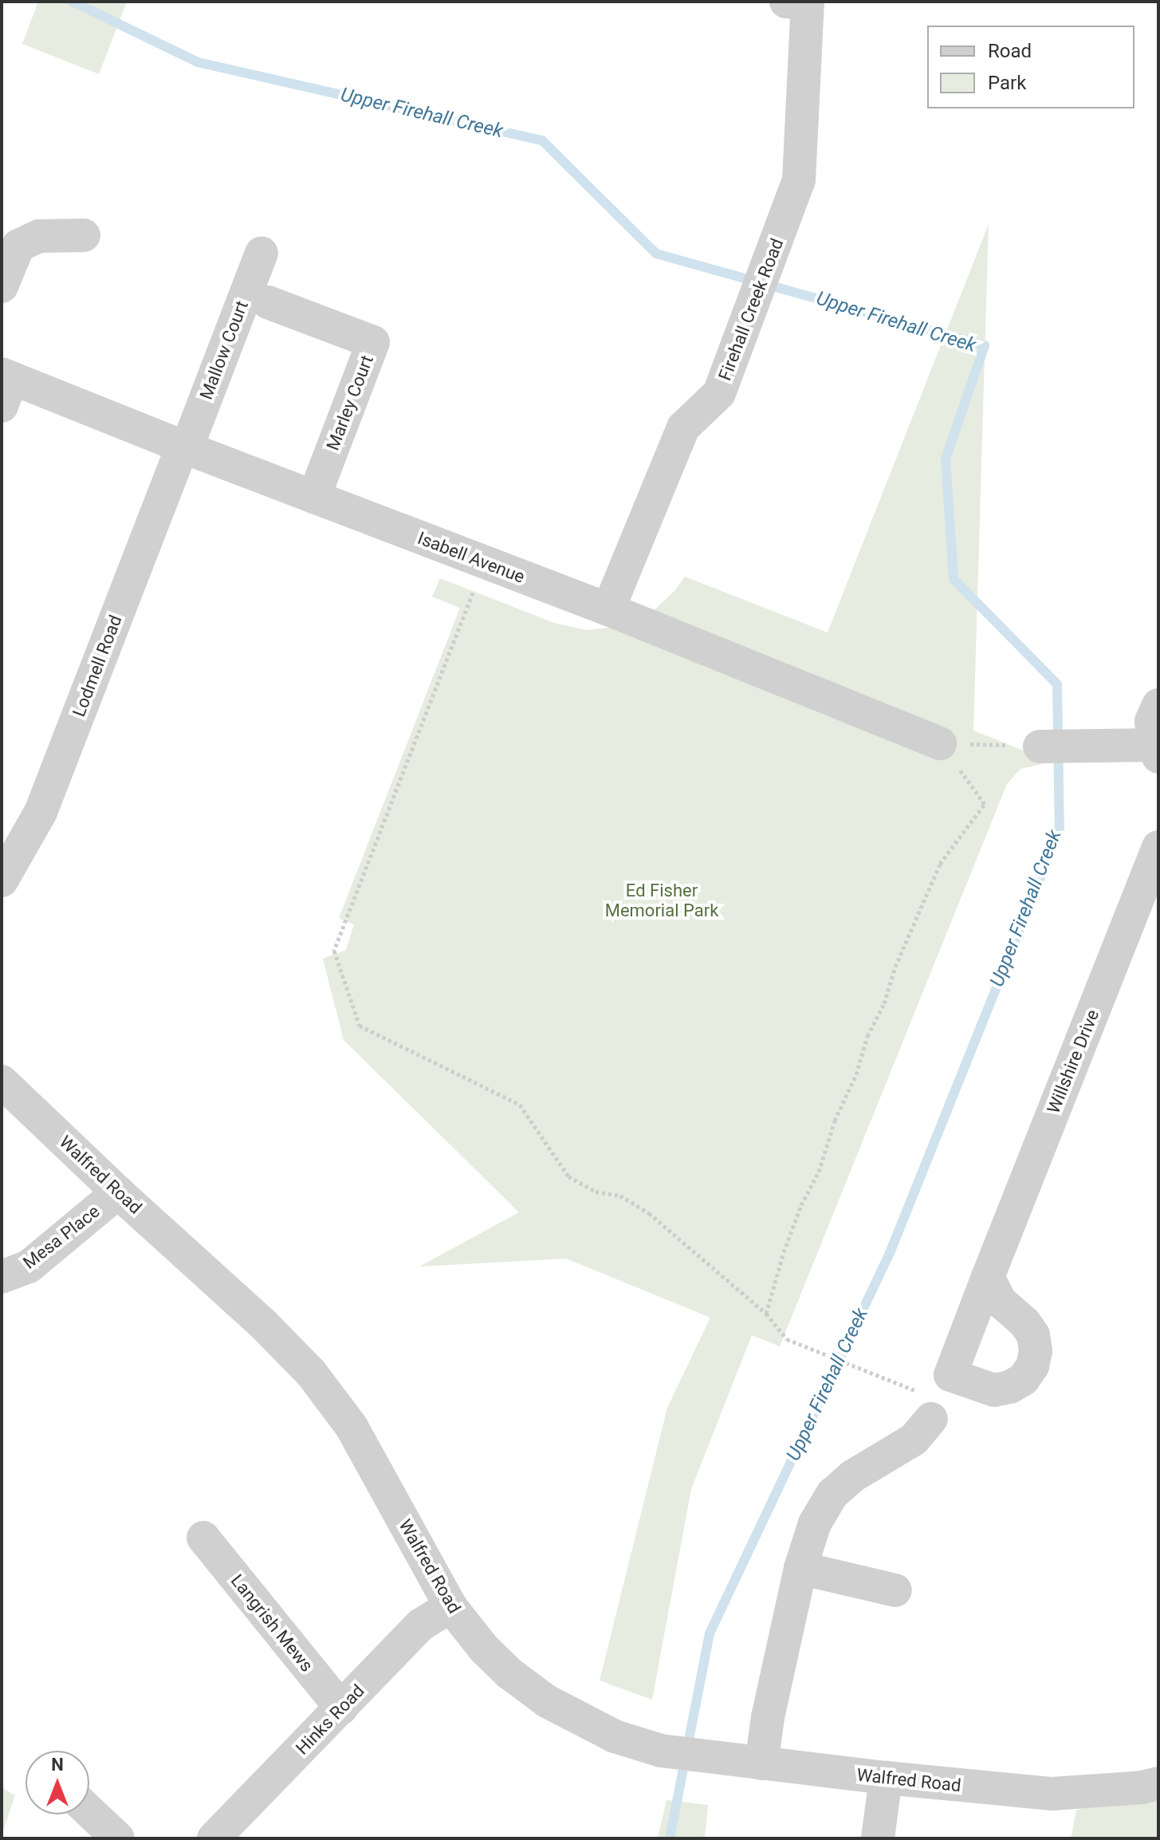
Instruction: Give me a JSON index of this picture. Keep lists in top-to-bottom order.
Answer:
{
  "streets": {
    "street": [
      "Firehall Creek Road",
      "Mallow Court",
      "Marley Court",
      "Isabell Avenue",
      "Lodmell Road",
      "Willshire Drive",
      "Walfred Road",
      "Mesa Place",
      "Langrish Mews",
      "Hinks Road"
    ]
  },
  "crossings": [
    ["Firehall Creek Road", "Isabell Avenue"],
    ["Mallow Court", "Isabell Avenue"],
    ["Mallow Court", "Lodmell Road"],
    ["Marley Court", "Isabell Avenue"],
    ["Isabell Avenue", "Lodmell Road"],
    ["Walfred Road", "Mesa Place"],
    ["Walfred Road", "Hinks Road"],
    ["Langrish Mews", "Hinks Road"]
  ],
  "water": ["Upper Firehall Creek"],
  "parks": ["Ed Fisher Memorial Park"],
  "legend": ["Road", "Park"],
  "north": "top"
}
